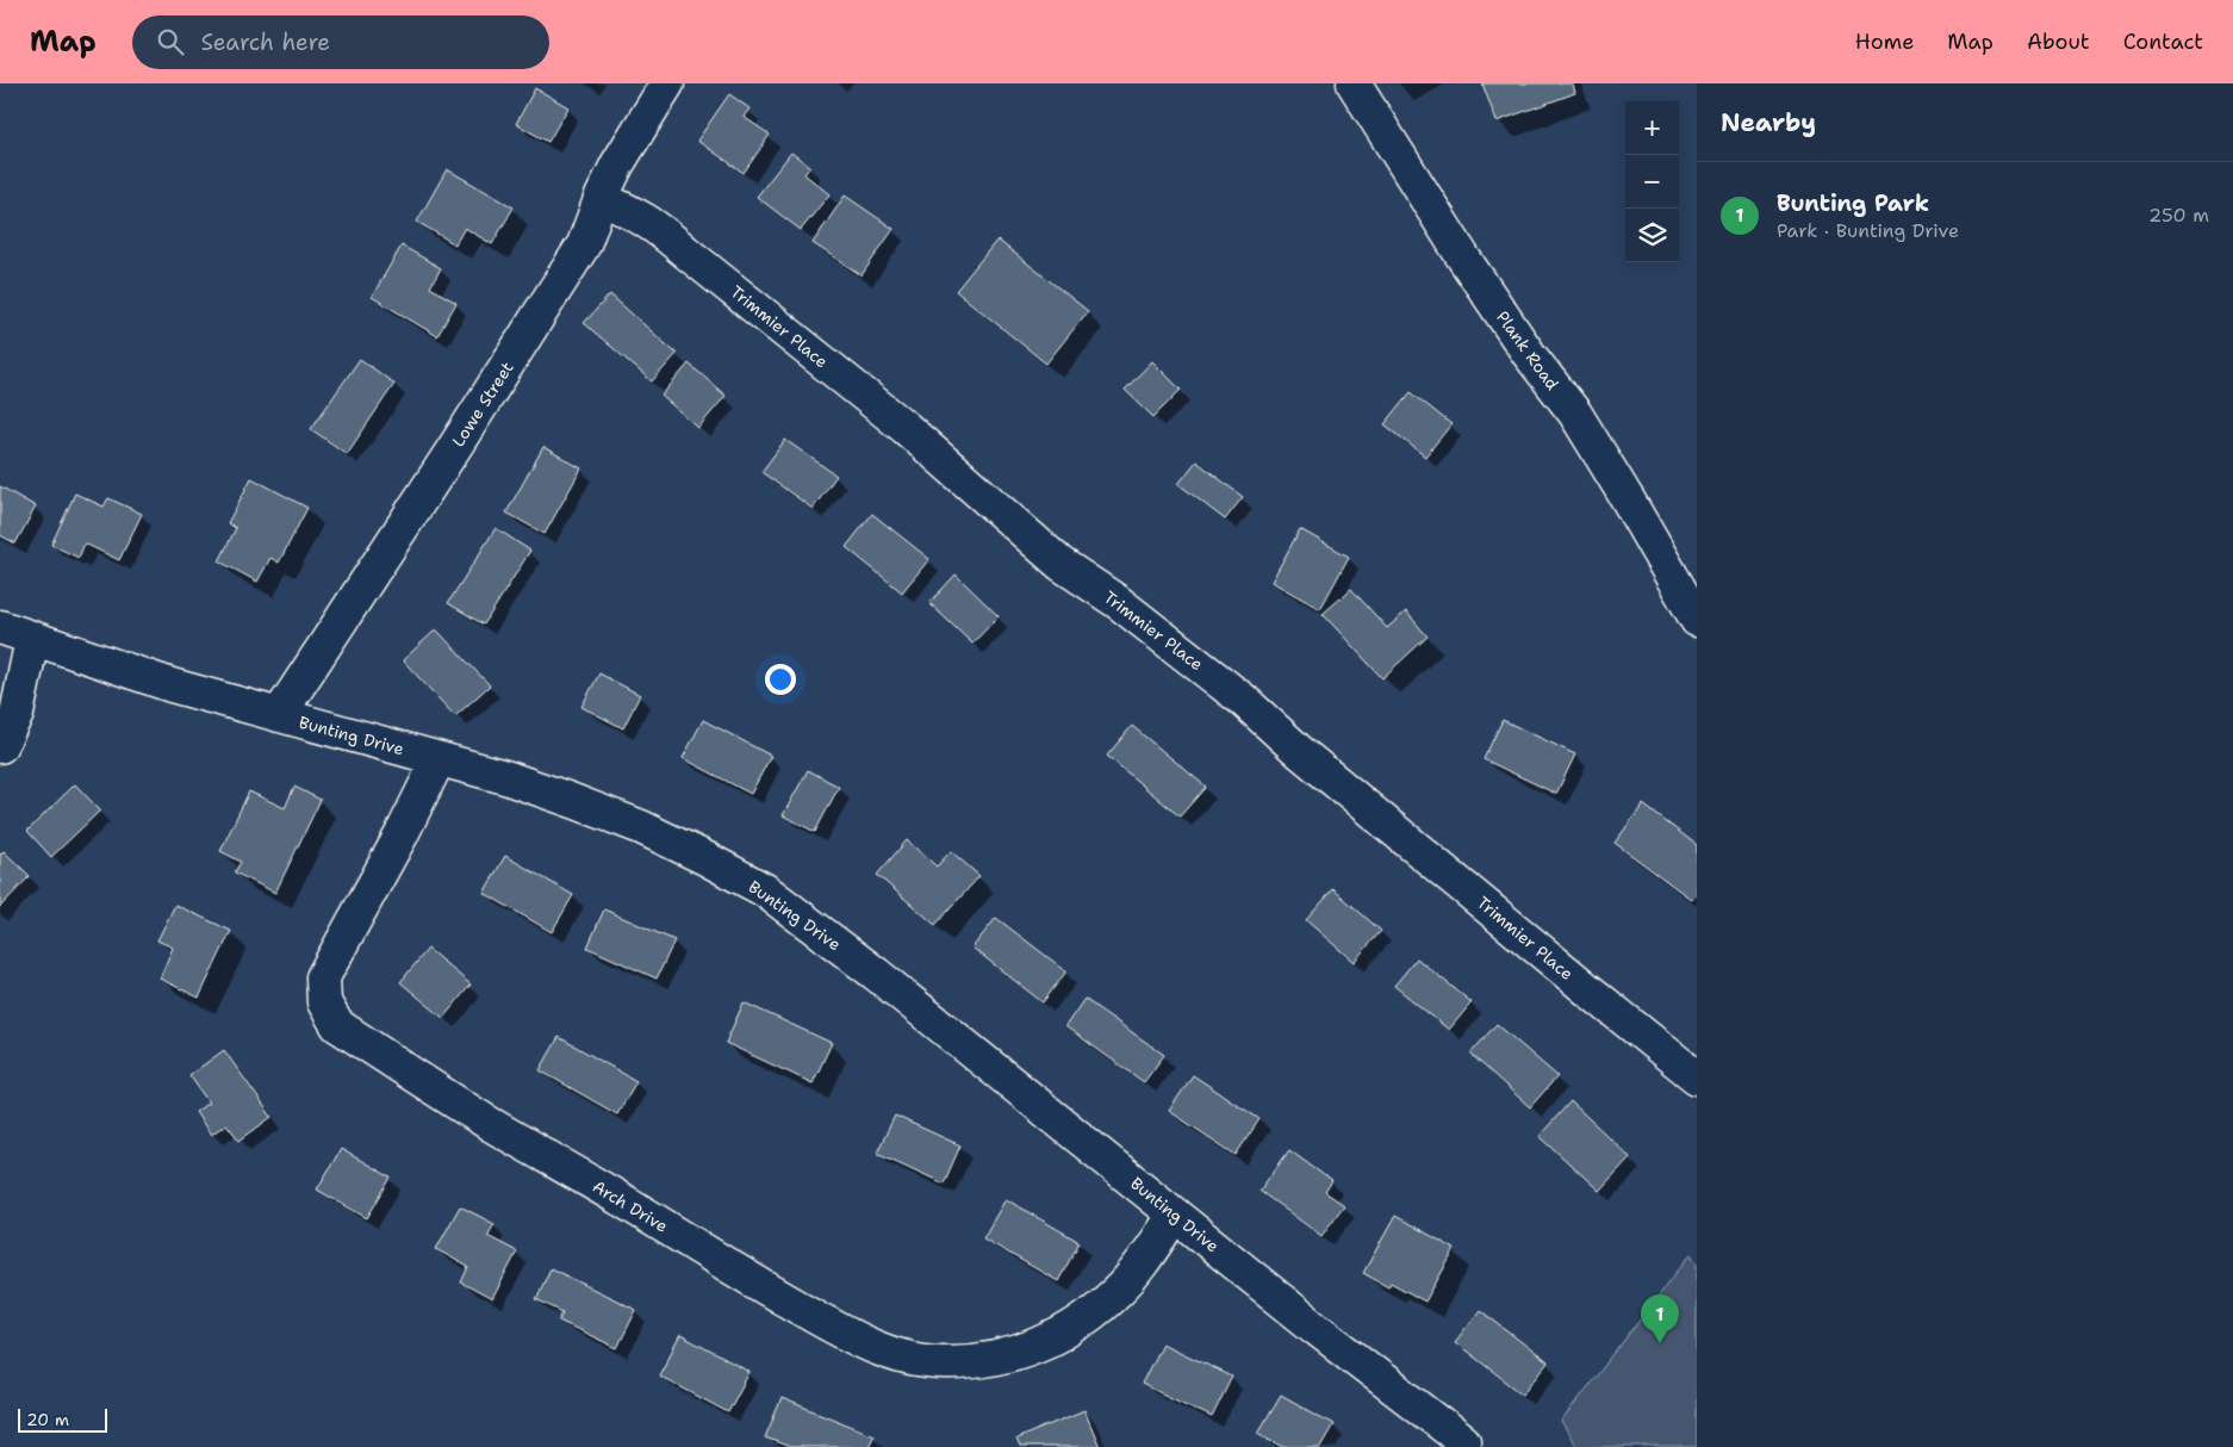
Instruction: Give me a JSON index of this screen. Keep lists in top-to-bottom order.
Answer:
{
  "streets": {
    "street": [
      "Trimmier Place",
      "Plank Road",
      "Lowe Street",
      "Bunting Drive",
      "Arch Drive"
    ]
  },
  "crossings": [
    ["Trimmier Place", "Lowe Street"],
    ["Lowe Street", "Bunting Drive"],
    ["Bunting Drive", "Arch Drive"]
  ],
  "scale_bar": "20 m",
  "page": {
    "header": "Map",
    "search": "Search here",
    "nav": [
      "Home",
      "Map",
      "About",
      "Contact"
    ],
    "heading": "Nearby",
    "map_buttons": ["+", "−"],
    "list": [
      {
        "mark": "1",
        "name": "Bunting Park",
        "note": "Park · Bunting Drive",
        "value": "250 m"
      }
    ],
    "pins": "1",
    "scale": "20 m"
  }
}
